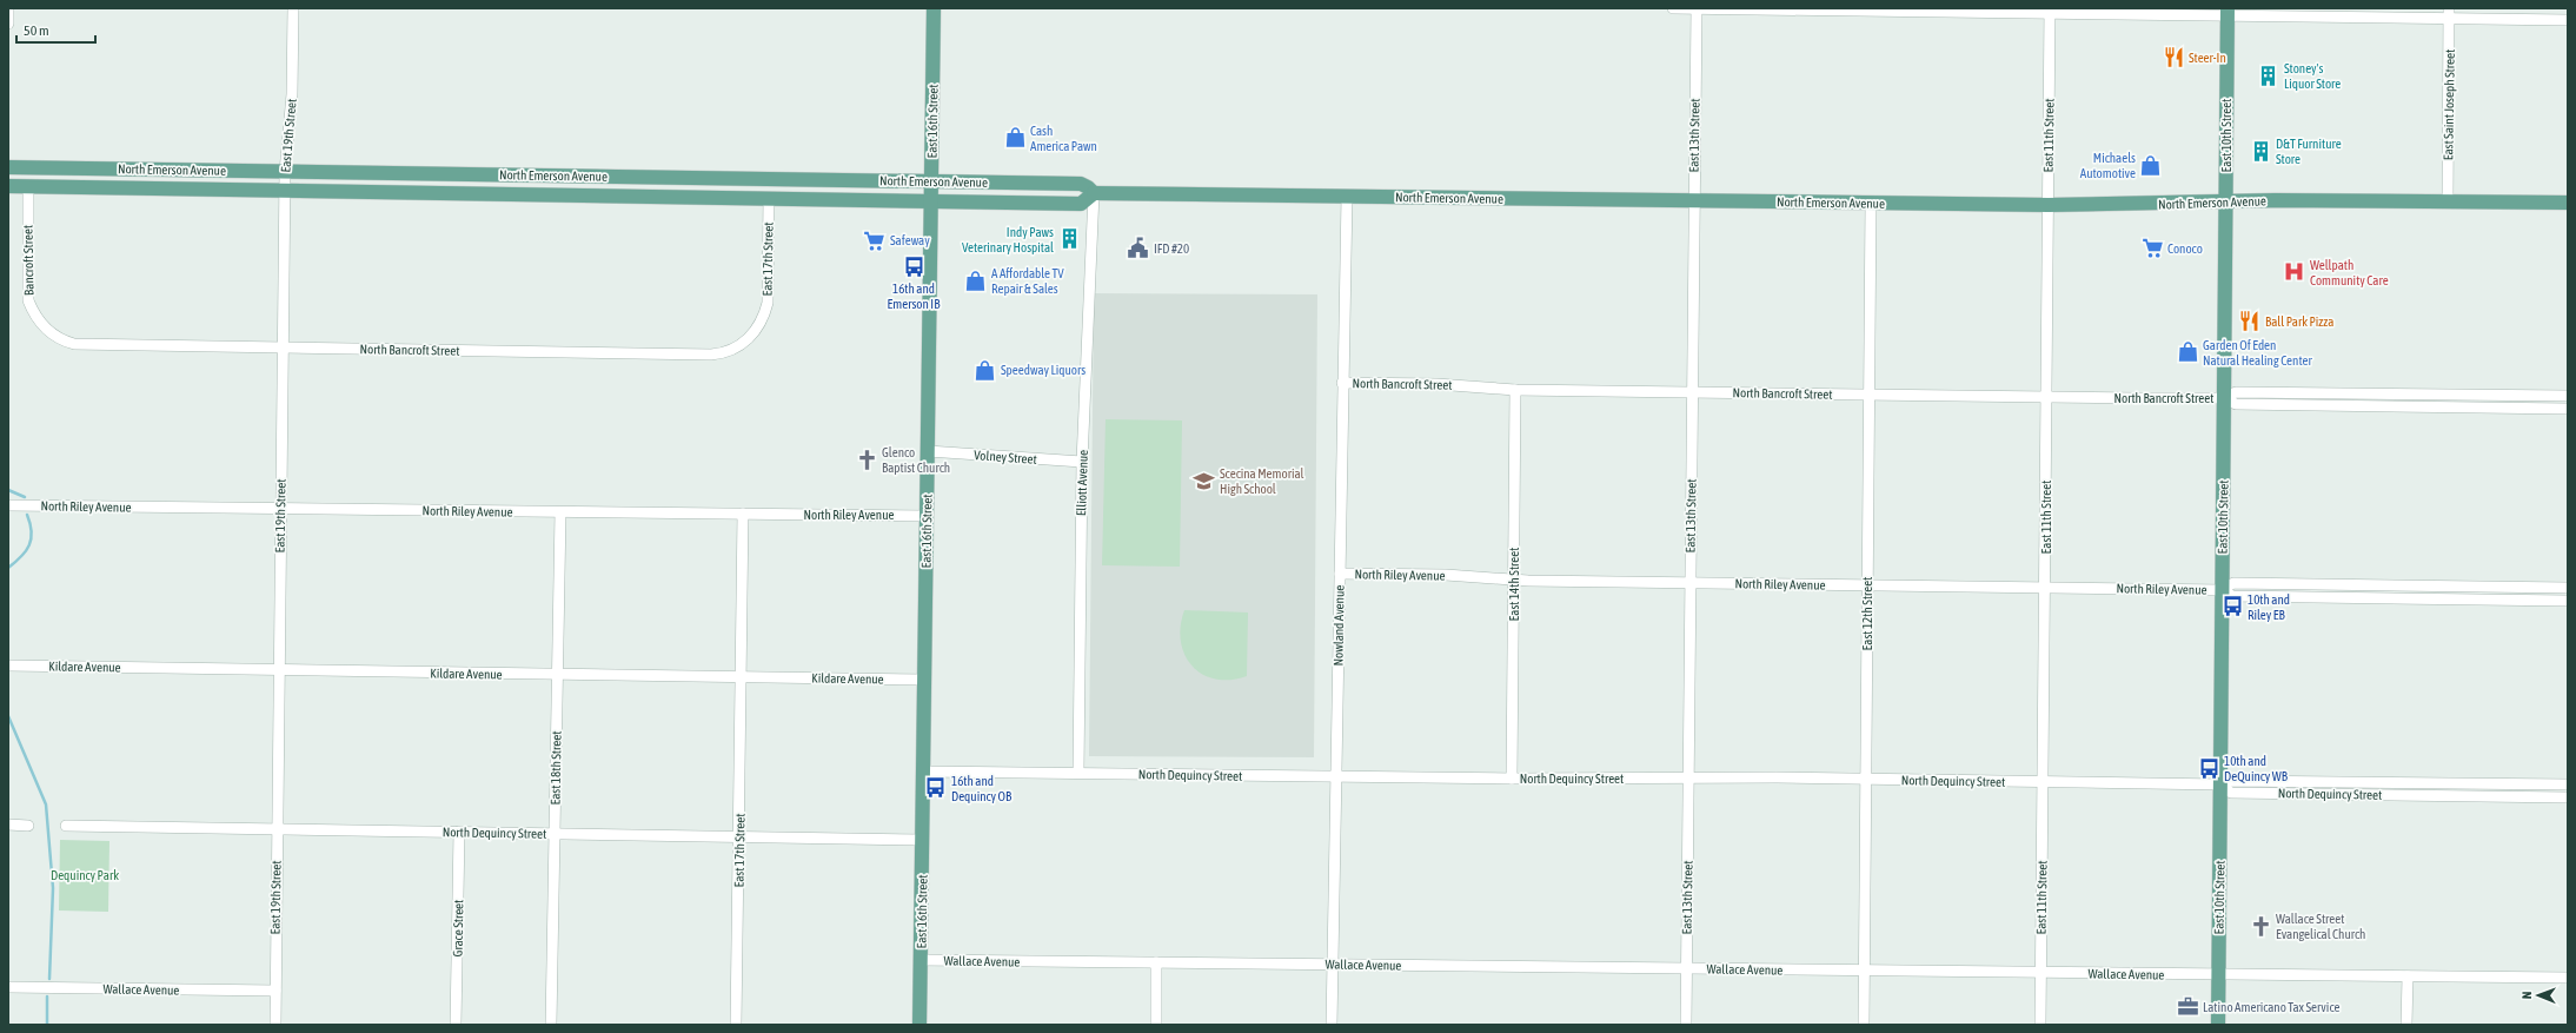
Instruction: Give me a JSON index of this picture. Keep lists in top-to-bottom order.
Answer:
{
  "streets": {
    "main road": ["East 16th Street", "East 10th Street", "North Emerson Avenue"],
    "street": [
      "East Saint Joseph Street",
      "East 19th Street",
      "East 13th Street",
      "East 11th Street",
      "East 17th Street",
      "Bancroft Street",
      "North Bancroft Street",
      "Volney Street",
      "Elliott Avenue",
      "North Riley Avenue",
      "East 14th Street",
      "East 12th Street",
      "Nowland Avenue",
      "Kildare Avenue",
      "East 18th Street",
      "North Dequincy Street",
      "Grace Street",
      "Wallace Avenue"
    ]
  },
  "crossings": [
    ["East Saint Joseph Street", "North Emerson Avenue"],
    ["East 16th Street", "North Emerson Avenue"],
    ["East 16th Street", "Volney Street"],
    ["East 16th Street", "North Riley Avenue"],
    ["East 16th Street", "Kildare Avenue"],
    ["East 16th Street", "North Dequincy Street"],
    ["East 16th Street", "Wallace Avenue"],
    ["East 19th Street", "North Emerson Avenue"],
    ["East 19th Street", "North Bancroft Street"],
    ["East 19th Street", "North Riley Avenue"],
    ["East 19th Street", "Kildare Avenue"],
    ["East 19th Street", "North Dequincy Street"],
    ["East 19th Street", "Wallace Avenue"],
    ["East 13th Street", "North Emerson Avenue"],
    ["East 13th Street", "North Bancroft Street"],
    ["East 13th Street", "North Riley Avenue"],
    ["East 13th Street", "North Dequincy Street"],
    ["East 13th Street", "Wallace Avenue"],
    ["East 11th Street", "North Emerson Avenue"],
    ["East 11th Street", "North Bancroft Street"],
    ["East 11th Street", "North Riley Avenue"],
    ["East 11th Street", "North Dequincy Street"],
    ["East 11th Street", "Wallace Avenue"],
    ["East 10th Street", "North Emerson Avenue"],
    ["East 10th Street", "North Bancroft Street"],
    ["East 10th Street", "North Riley Avenue"],
    ["East 10th Street", "North Dequincy Street"],
    ["East 10th Street", "Wallace Avenue"],
    ["North Emerson Avenue", "East 17th Street"],
    ["North Emerson Avenue", "Bancroft Street"],
    ["North Emerson Avenue", "Elliott Avenue"],
    ["North Emerson Avenue", "East 12th Street"],
    ["North Emerson Avenue", "Nowland Avenue"],
    ["East 17th Street", "North Bancroft Street"],
    ["East 17th Street", "North Riley Avenue"],
    ["East 17th Street", "Kildare Avenue"],
    ["East 17th Street", "North Dequincy Street"],
    ["Bancroft Street", "North Bancroft Street"],
    ["North Bancroft Street", "East 14th Street"],
    ["North Bancroft Street", "East 12th Street"],
    ["North Bancroft Street", "Nowland Avenue"],
    ["Volney Street", "Elliott Avenue"],
    ["Elliott Avenue", "North Dequincy Street"],
    ["North Riley Avenue", "East 14th Street"],
    ["North Riley Avenue", "East 12th Street"],
    ["North Riley Avenue", "Nowland Avenue"],
    ["North Riley Avenue", "East 18th Street"],
    ["East 14th Street", "North Dequincy Street"],
    ["East 12th Street", "North Dequincy Street"],
    ["East 12th Street", "Wallace Avenue"],
    ["Nowland Avenue", "North Dequincy Street"],
    ["Nowland Avenue", "Wallace Avenue"],
    ["Kildare Avenue", "East 18th Street"],
    ["East 18th Street", "North Dequincy Street"],
    ["North Dequincy Street", "Grace Street"]
  ],
  "parks": ["Dequincy Park"],
  "places": {
    "restaurant": ["Steer-In", "Ball Park Pizza"],
    "building": ["Stoney's Liquor Store", "D&T Furniture Store", "Indy Paws Veterinary Hospital"],
    "shop": [
      "Cash America Pawn",
      "Michaels Automotive",
      "A Affordable TV Repair & Sales",
      "Garden Of Eden Natural Healing Center",
      "Speedway Liquors"
    ],
    "supermarket": ["Safeway", "Conoco"],
    "public building": ["IFD #20"],
    "bus stop": [
      "16th and Emerson IB",
      "10th and Riley EB",
      "10th and DeQuincy WB",
      "16th and Dequincy OB"
    ],
    "hospital": ["Wellpath Community Care"],
    "church": ["Glenco Baptist Church", "Wallace Street Evangelical Church"],
    "school or university": ["Scecina Memorial High School"],
    "office": ["Latino Americano Tax Service"]
  },
  "scale_bar": "50 m",
  "north": "left"
}
